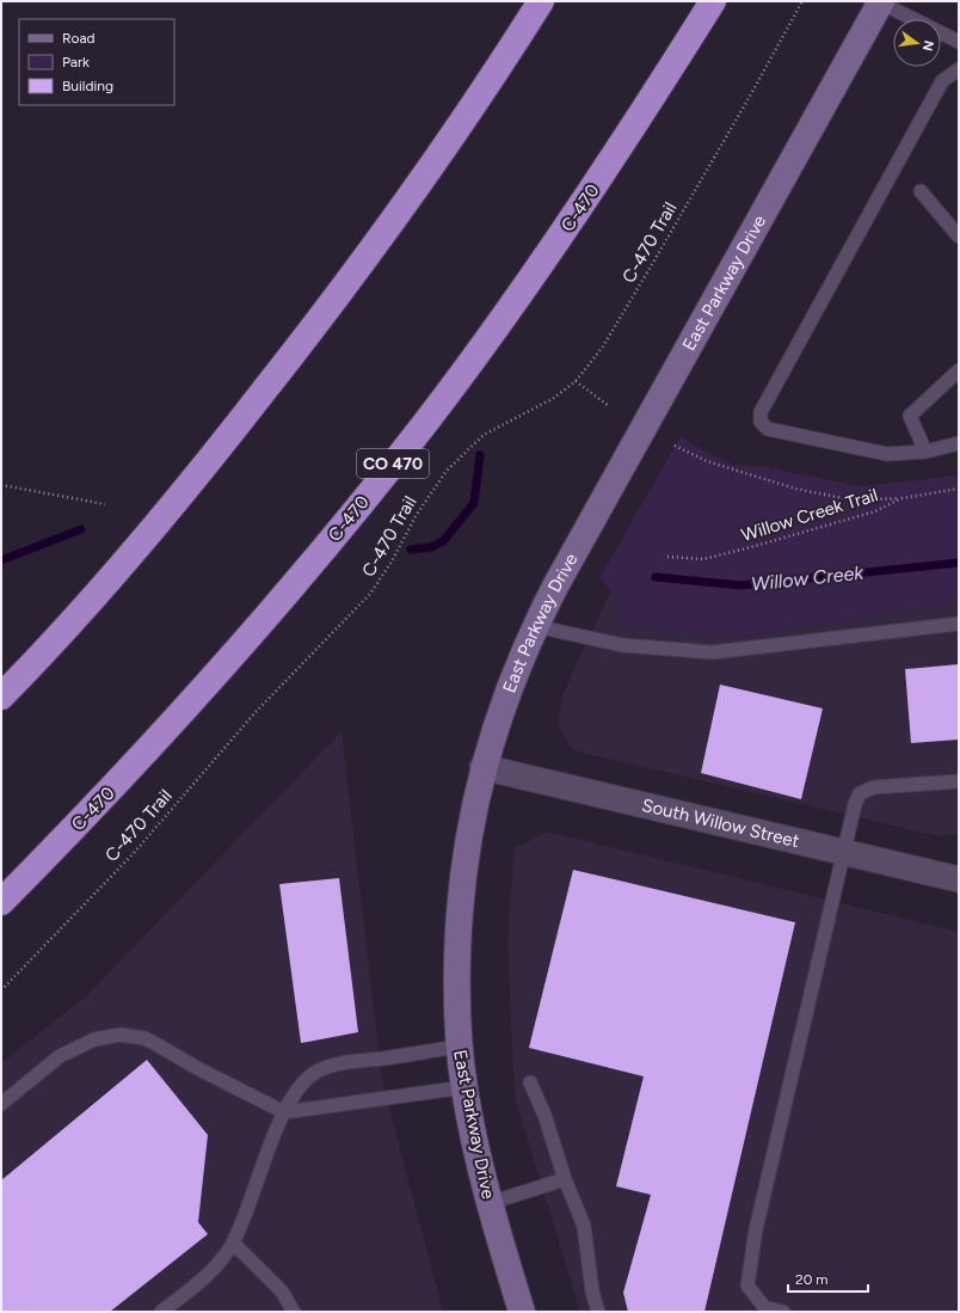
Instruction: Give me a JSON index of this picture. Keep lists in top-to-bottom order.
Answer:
{
  "streets": {
    "highway": ["C-470", "CO 470"],
    "street": ["East Parkway Drive", "South Willow Street"],
    "path": ["C-470 Trail", "Willow Creek Trail"]
  },
  "crossings": [
    ["East Parkway Drive", "South Willow Street"]
  ],
  "water": ["Willow Creek"],
  "legend": ["Road", "Park", "Building"],
  "scale_bar": "20 m",
  "north": "right"
}
